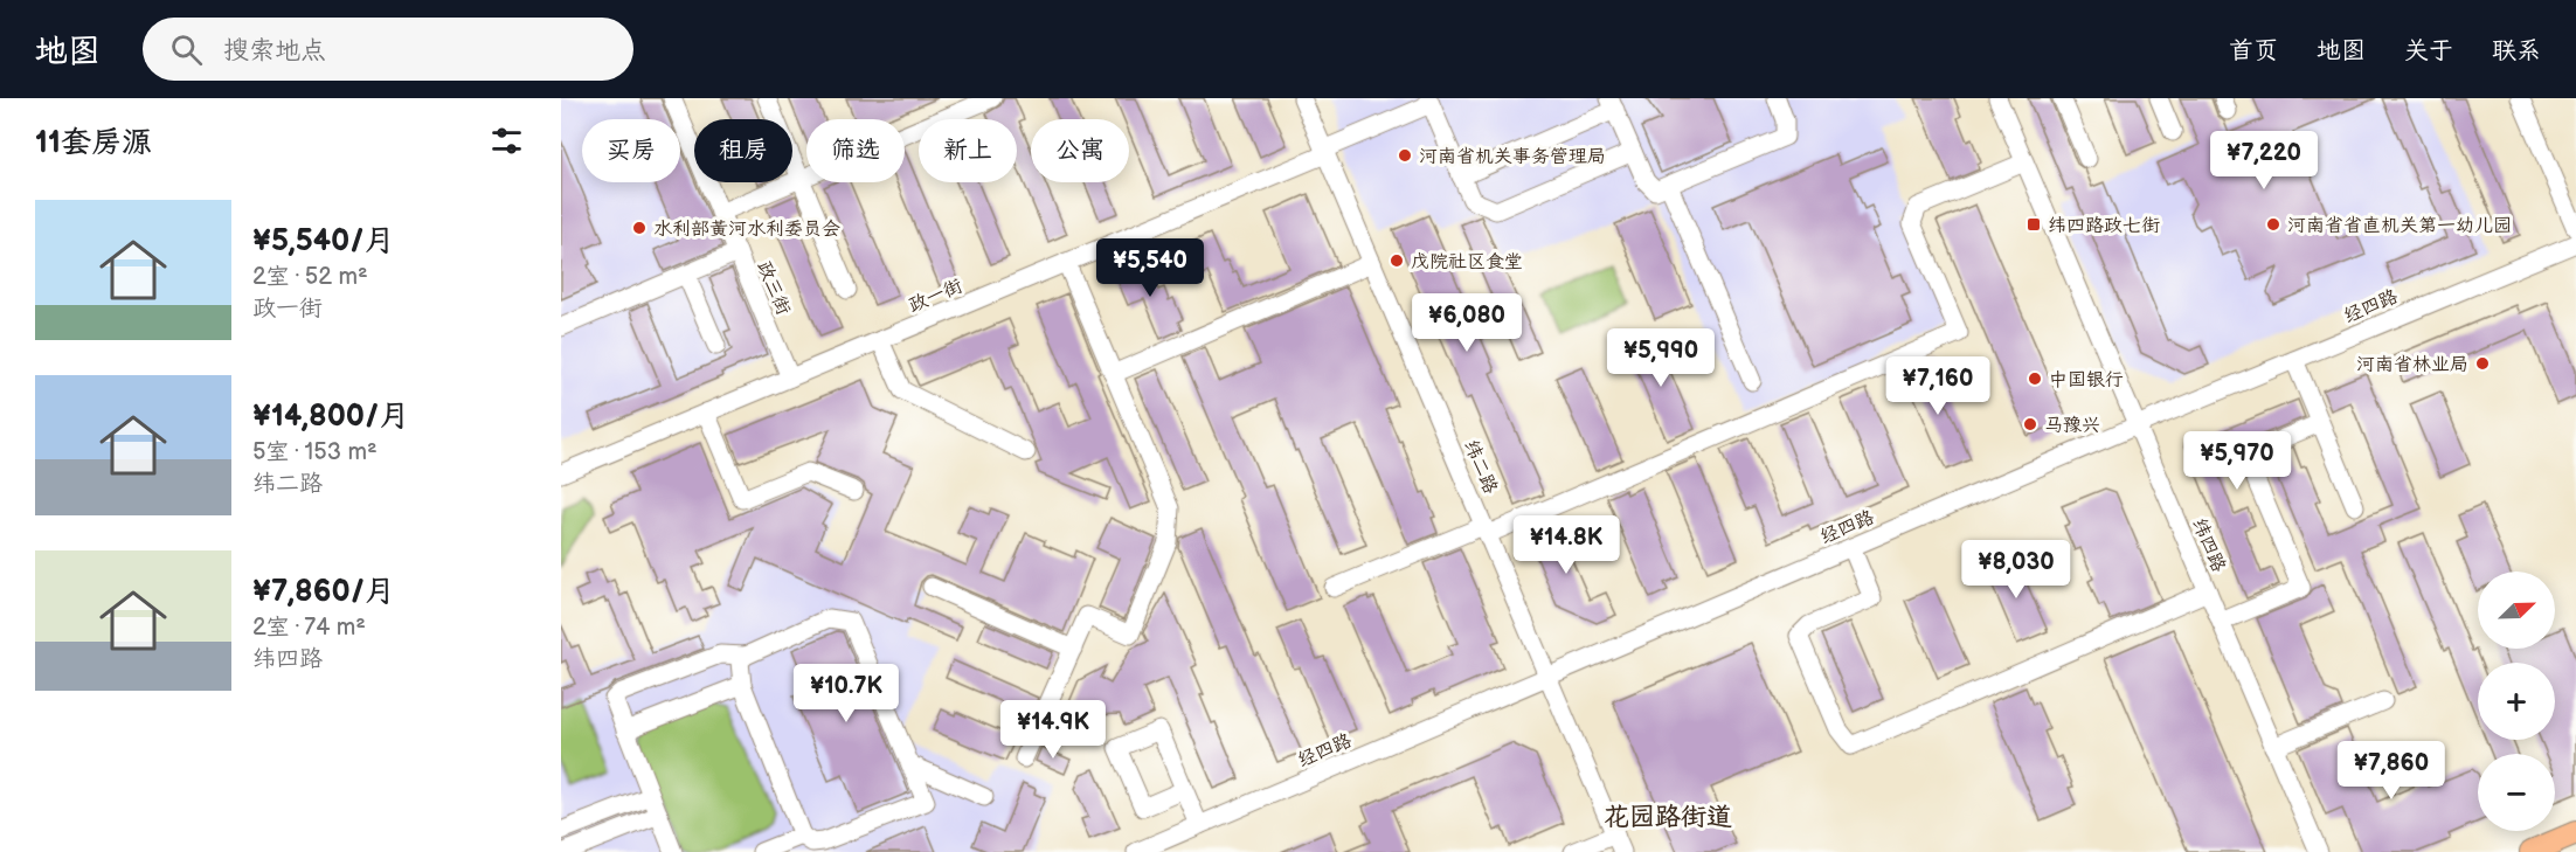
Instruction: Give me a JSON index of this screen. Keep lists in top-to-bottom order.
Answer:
{
  "streets": {
    "street": [
      "政三街",
      "政一街",
      "经四路",
      "纬二路",
      "纬四路"
    ]
  },
  "crossings": [
    ["政三街", "政一街"],
    ["政一街", "纬二路"],
    ["经四路", "纬二路"],
    ["经四路", "纬四路"]
  ],
  "districts": ["花园路街道"],
  "places": {
    "other": [
      "河南省机关事务管理局",
      "河南省省直机关第一幼儿园",
      "水利部黄河水利委员会",
      "戊院社区食堂",
      "河南省林业局",
      "中国银行",
      "马豫兴"
    ],
    "transit": ["纬四路政七街"]
  },
  "north": "top right",
  "page": {
    "header": "地图",
    "search": "搜索地点",
    "nav": [
      "首页",
      "地图",
      "关于",
      "联系"
    ],
    "heading": "11套房源",
    "chip": [
      "买房",
      "租房",
      "筛选",
      "新上",
      "公寓"
    ],
    "price": [
      "¥7,220",
      "¥5,540",
      "¥6,080",
      "¥5,990",
      "¥7,160",
      "¥5,970",
      "¥14.8K",
      "¥8,030",
      "¥10.7K",
      "¥14.9K",
      "¥7,860"
    ],
    "list": [
      {
        "name": "¥5,540/月",
        "note": "2室 · 52 m² · 政一街"
      },
      {
        "name": "¥14,800/月",
        "note": "5室 · 153 m² · 纬二路"
      },
      {
        "name": "¥7,860/月",
        "note": "2室 · 74 m² · 纬四路"
      }
    ],
    "map_buttons": ["+", "−"]
  }
}
